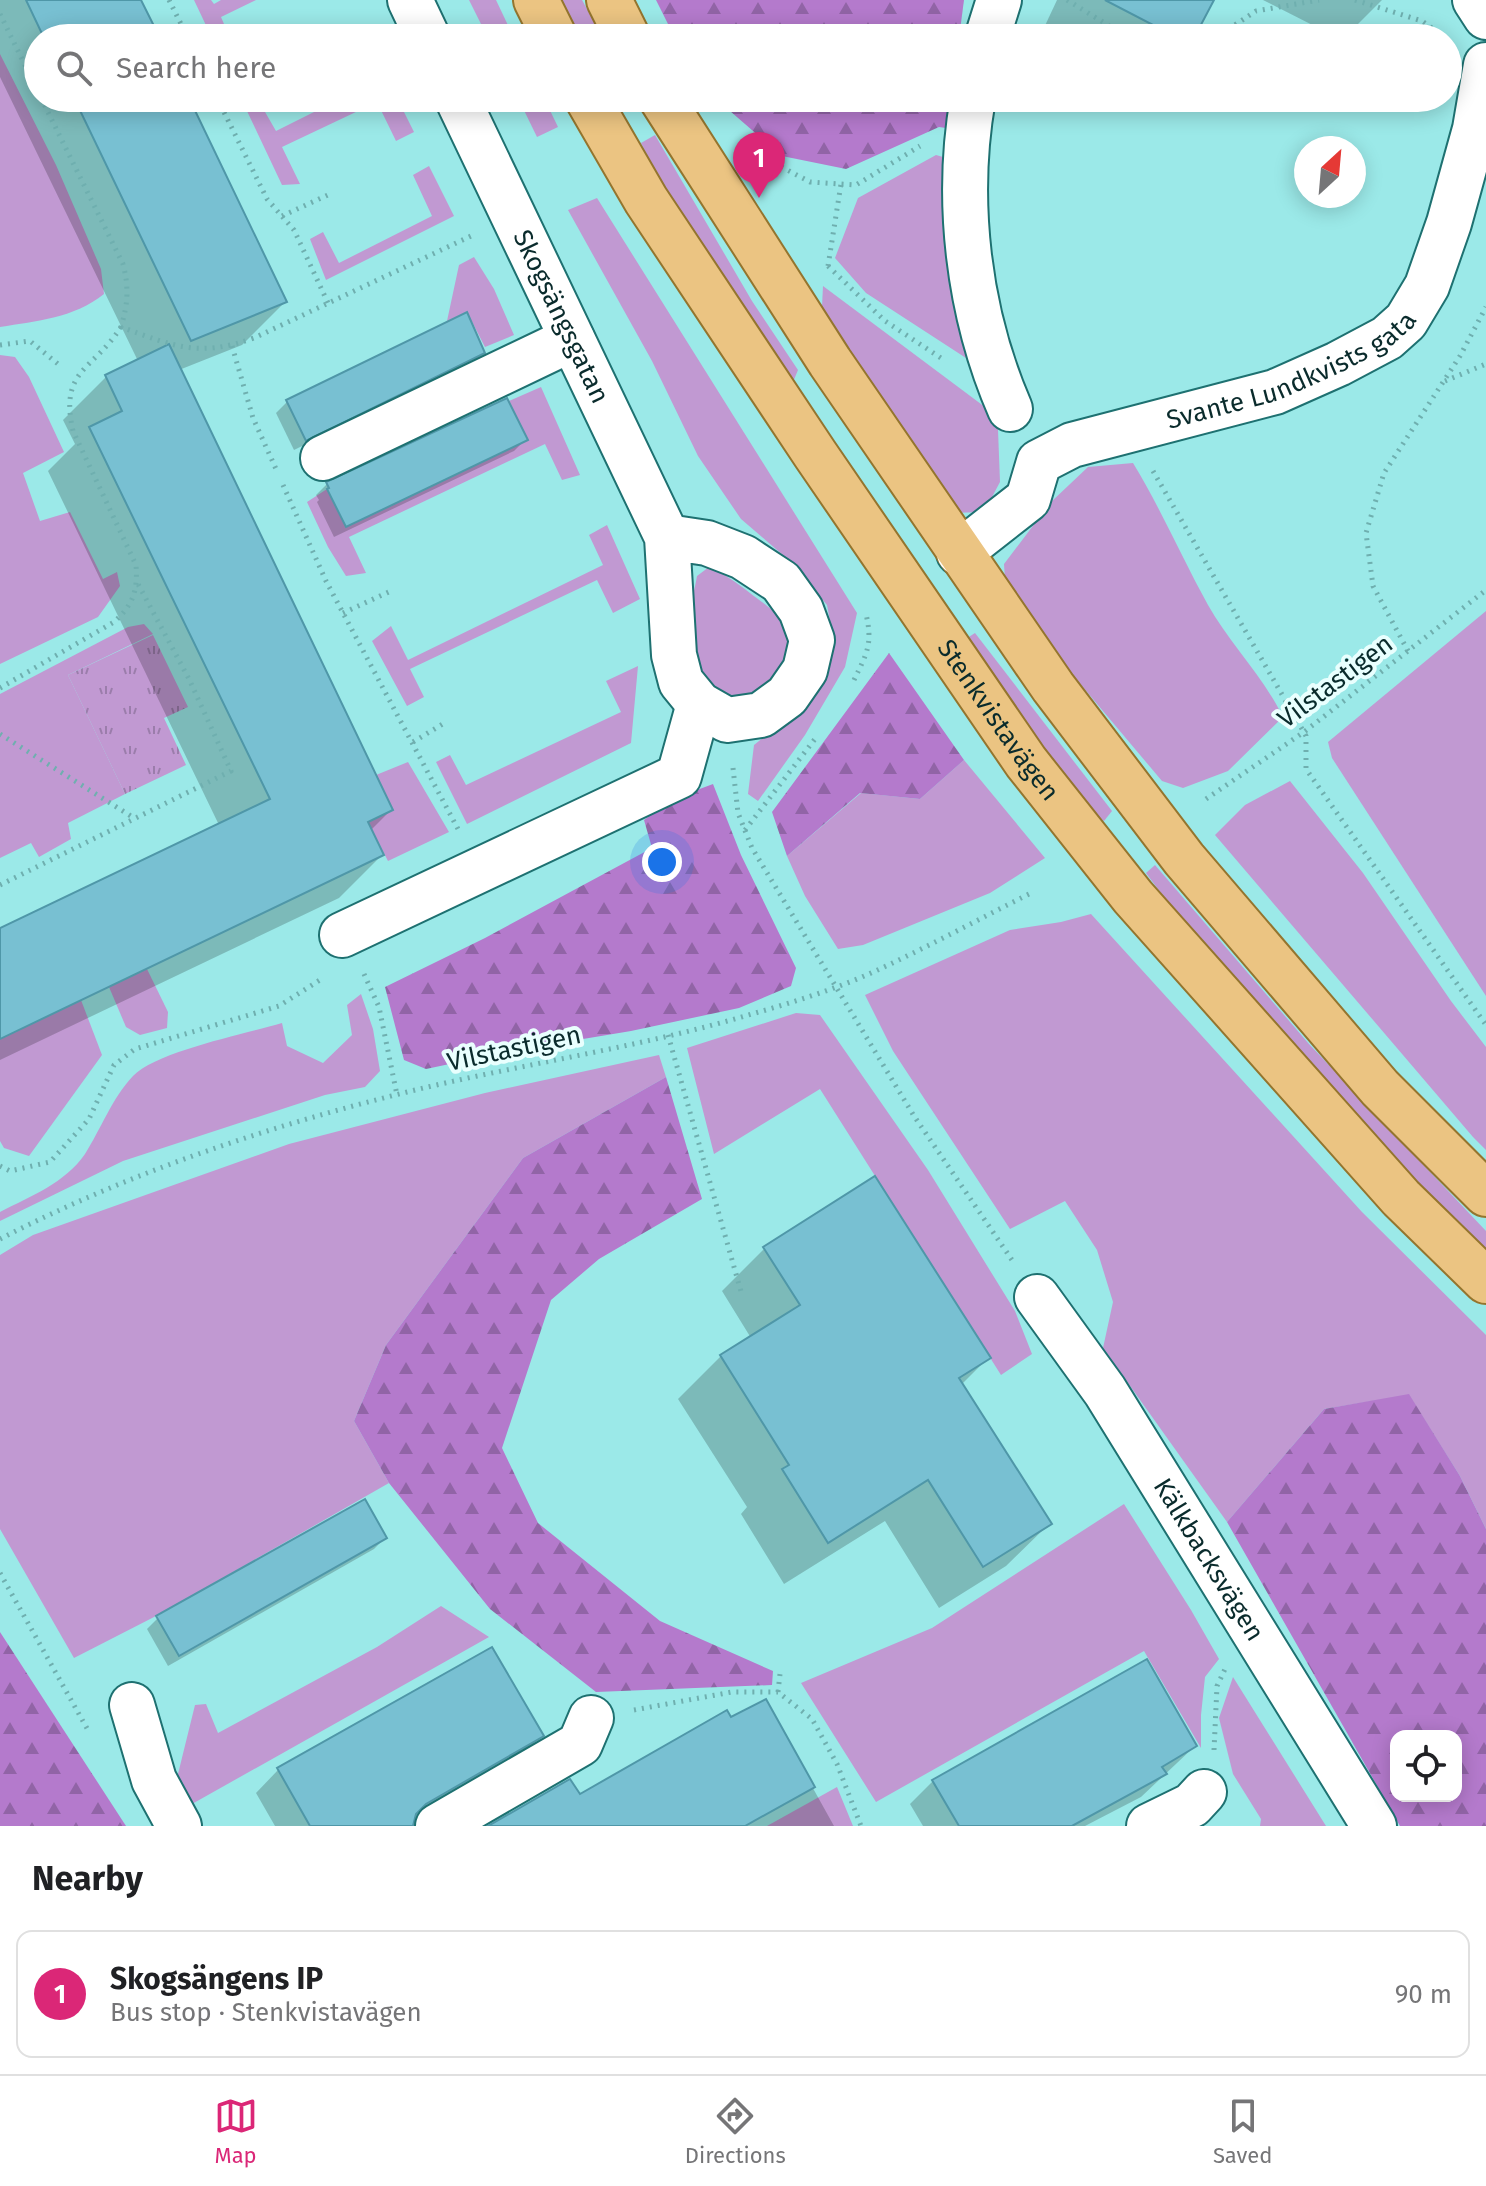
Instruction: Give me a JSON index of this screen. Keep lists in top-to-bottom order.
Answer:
{
  "streets": {
    "main road": ["Stenkvistavägen"],
    "street": ["Skogsängsgatan", "Svante Lundkvists gata", "Kälkbacksvägen"],
    "path": ["Vilstastigen"]
  },
  "north": "top right",
  "page": {
    "search": "Search here",
    "pins": "1",
    "heading": "Nearby",
    "list": [
      {
        "mark": "1",
        "name": "Skogsängens IP",
        "note": "Bus stop · Stenkvistavägen",
        "value": "90 m"
      }
    ],
    "nav": ["Map", "Directions", "Saved"]
  }
}
